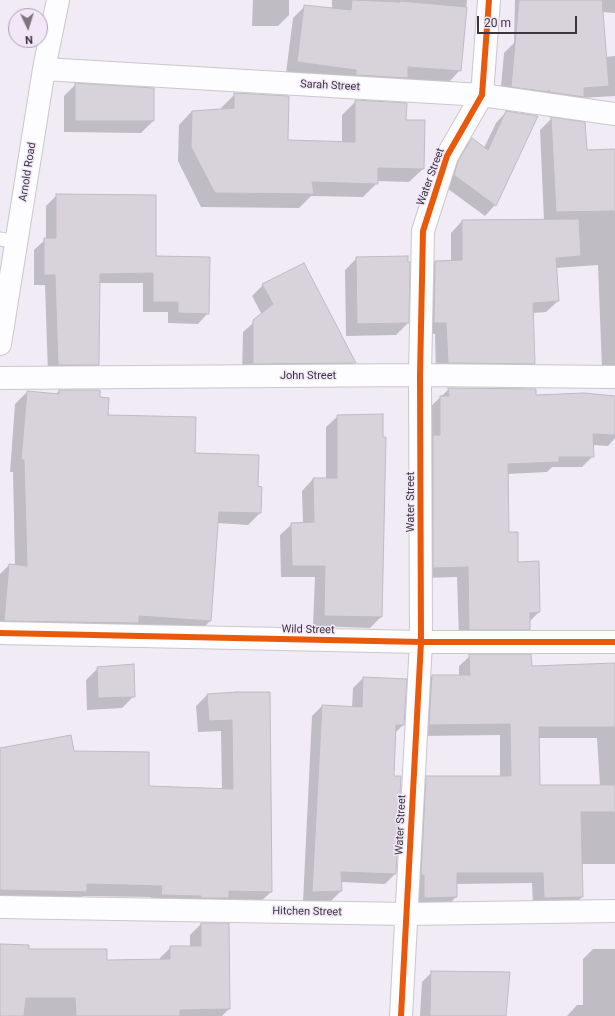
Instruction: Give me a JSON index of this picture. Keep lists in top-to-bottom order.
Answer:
{
  "streets": {
    "street": [
      "Sarah Street",
      "Arnold Road",
      "Water Street",
      "John Street",
      "Wild Street",
      "Hitchen Street"
    ]
  },
  "crossings": [
    ["Sarah Street", "Arnold Road"],
    ["Sarah Street", "Water Street"],
    ["Water Street", "John Street"],
    ["Water Street", "Wild Street"],
    ["Water Street", "Hitchen Street"]
  ],
  "scale_bar": "20 m",
  "north": "bottom"
}
